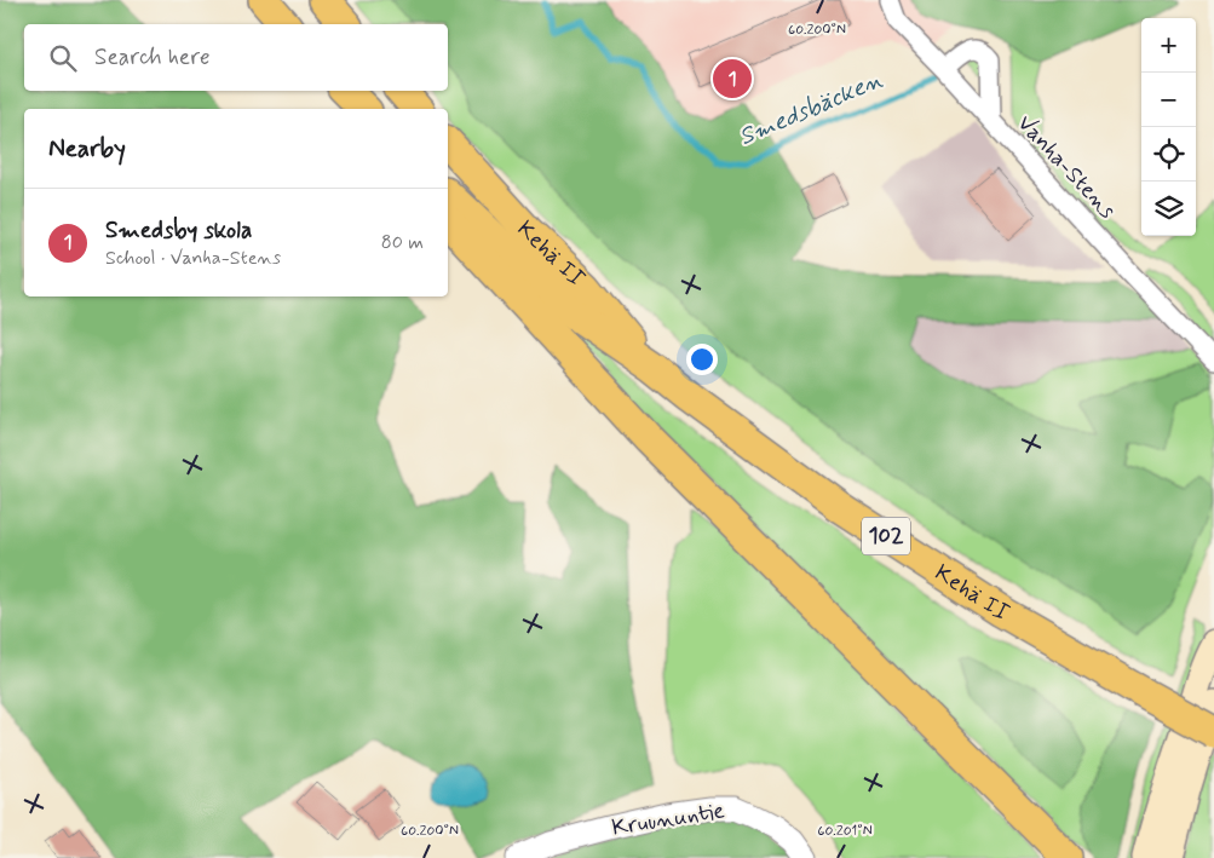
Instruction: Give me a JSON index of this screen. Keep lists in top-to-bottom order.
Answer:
{
  "streets": {
    "highway": ["Kehä II", "102"],
    "street": ["Vanha-Stens", "Kruununtie"]
  },
  "water": ["Smedsbäcken"],
  "page": {
    "map_buttons": ["+", "−"],
    "search": "Search here",
    "pins": "1",
    "heading": "Nearby",
    "list": [
      {
        "mark": "1",
        "name": "Smedsby skola",
        "note": "School · Vanha-Stens",
        "value": "80 m"
      }
    ]
  },
  "coordinates": ["60.200°N", "60.201°N"]
}
